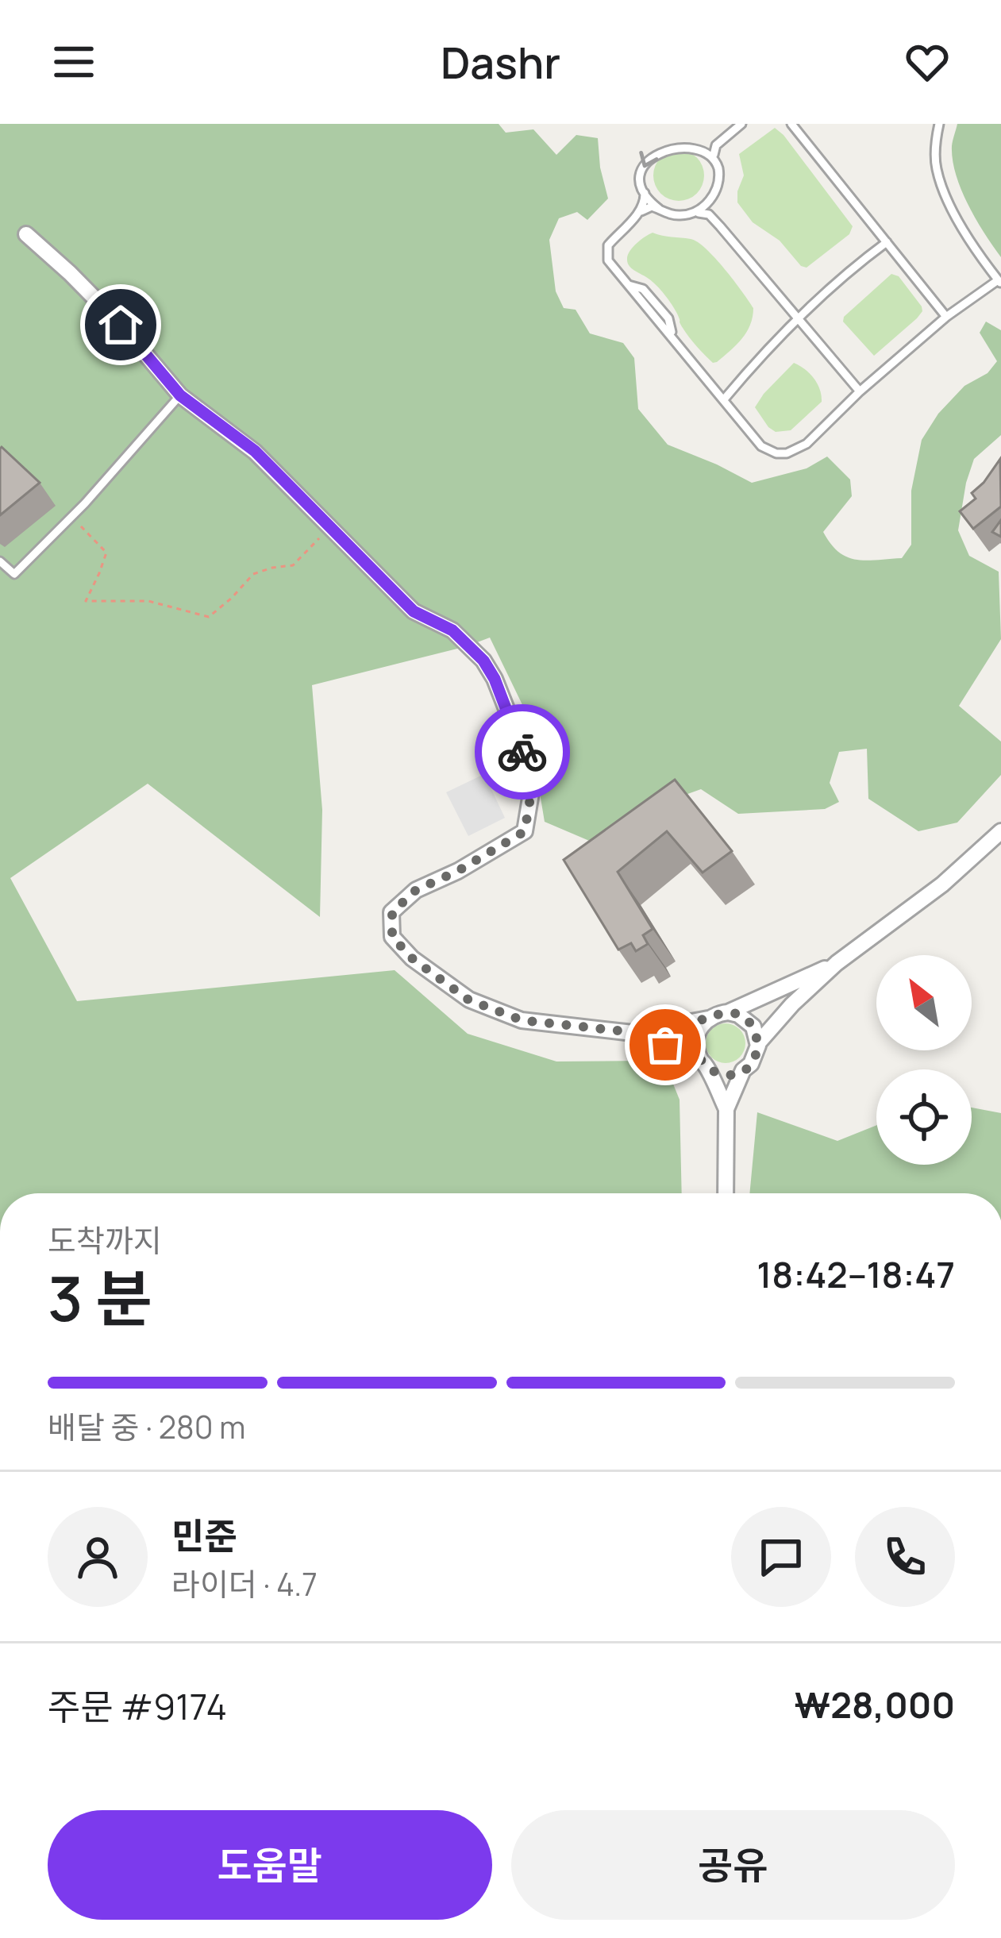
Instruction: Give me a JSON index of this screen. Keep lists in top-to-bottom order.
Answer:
{
  "north": "top left",
  "page": {
    "header": "Dashr",
    "heading": ["3 분", "도착까지", "18:42–18:47"],
    "panel": [
      "민준",
      "라이더 · 4.7",
      "주문 #9174",
      "₩28,000"
    ],
    "bar": "배달 중 · 280 m",
    "buttons": ["도움말", "공유"]
  }
}
